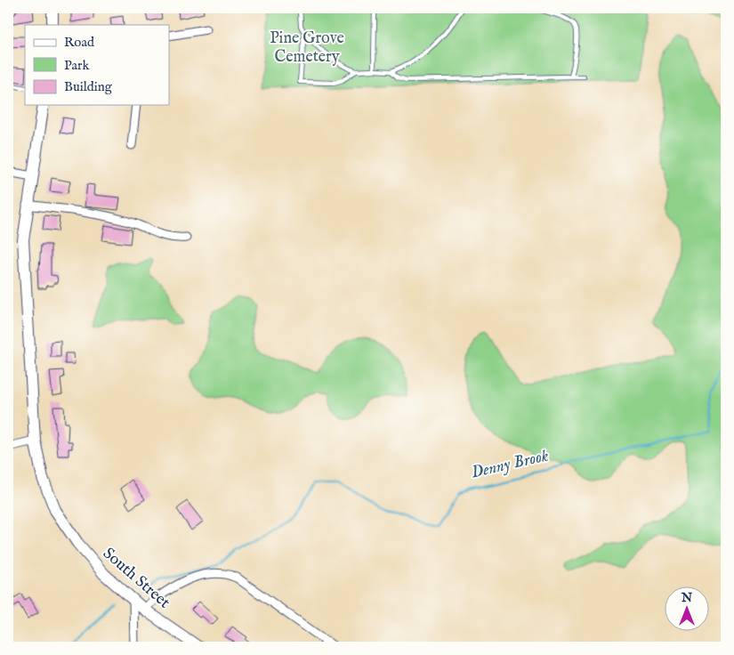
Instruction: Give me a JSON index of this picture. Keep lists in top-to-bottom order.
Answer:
{
  "streets": {
    "main road": ["South Street"]
  },
  "water": ["Denny Brook"],
  "parks": ["Pine Grove Cemetery"],
  "legend": ["Road", "Park", "Building"],
  "north": "top"
}
